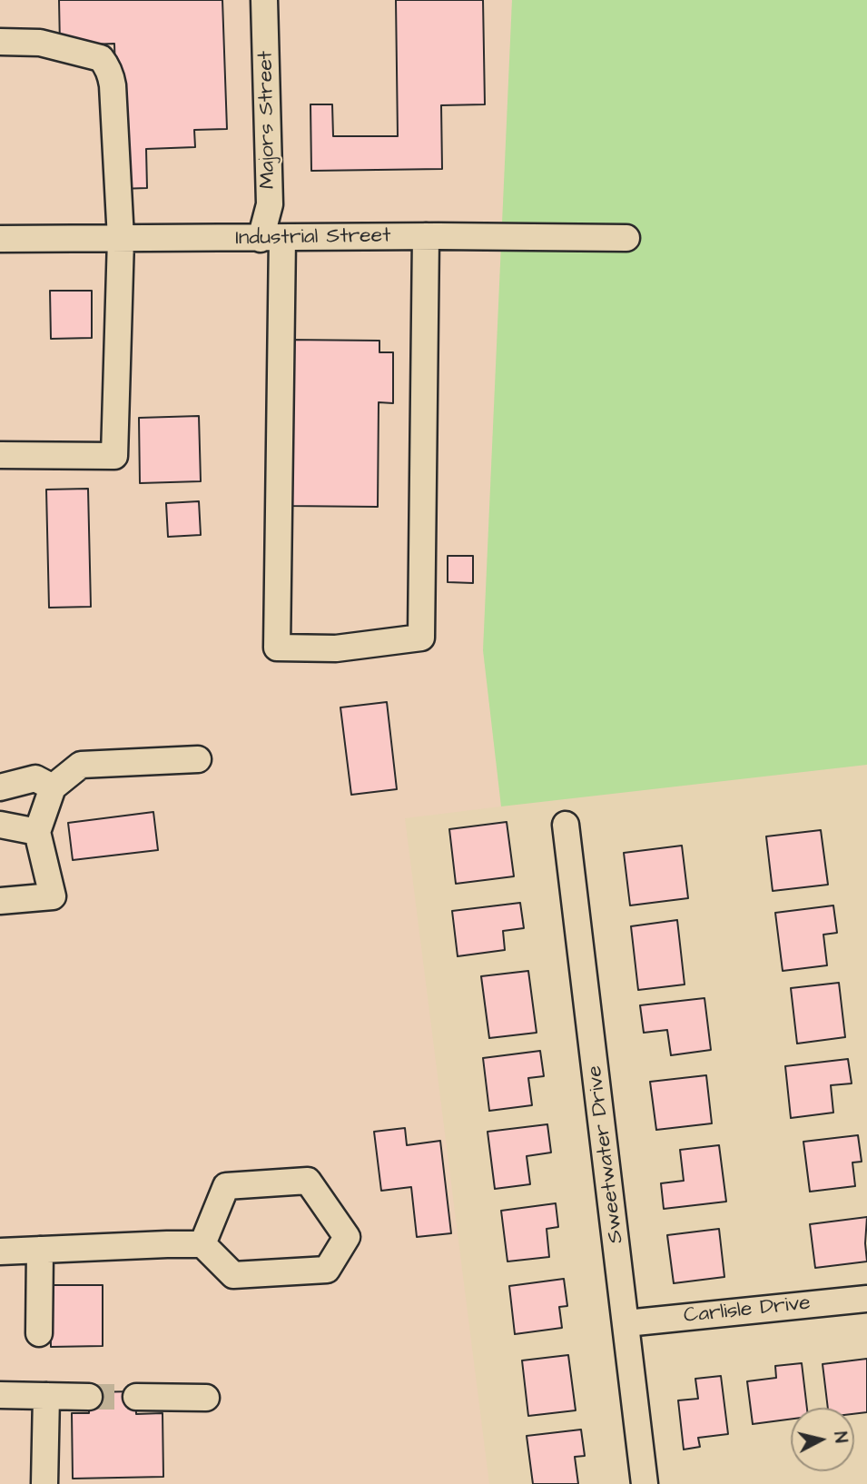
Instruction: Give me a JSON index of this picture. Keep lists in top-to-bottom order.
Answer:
{
  "streets": {
    "street": [
      "Majors Street",
      "Industrial Street",
      "Sweetwater Drive",
      "Carlisle Drive"
    ]
  },
  "crossings": [
    ["Majors Street", "Industrial Street"],
    ["Sweetwater Drive", "Carlisle Drive"]
  ],
  "north": "right"
}
